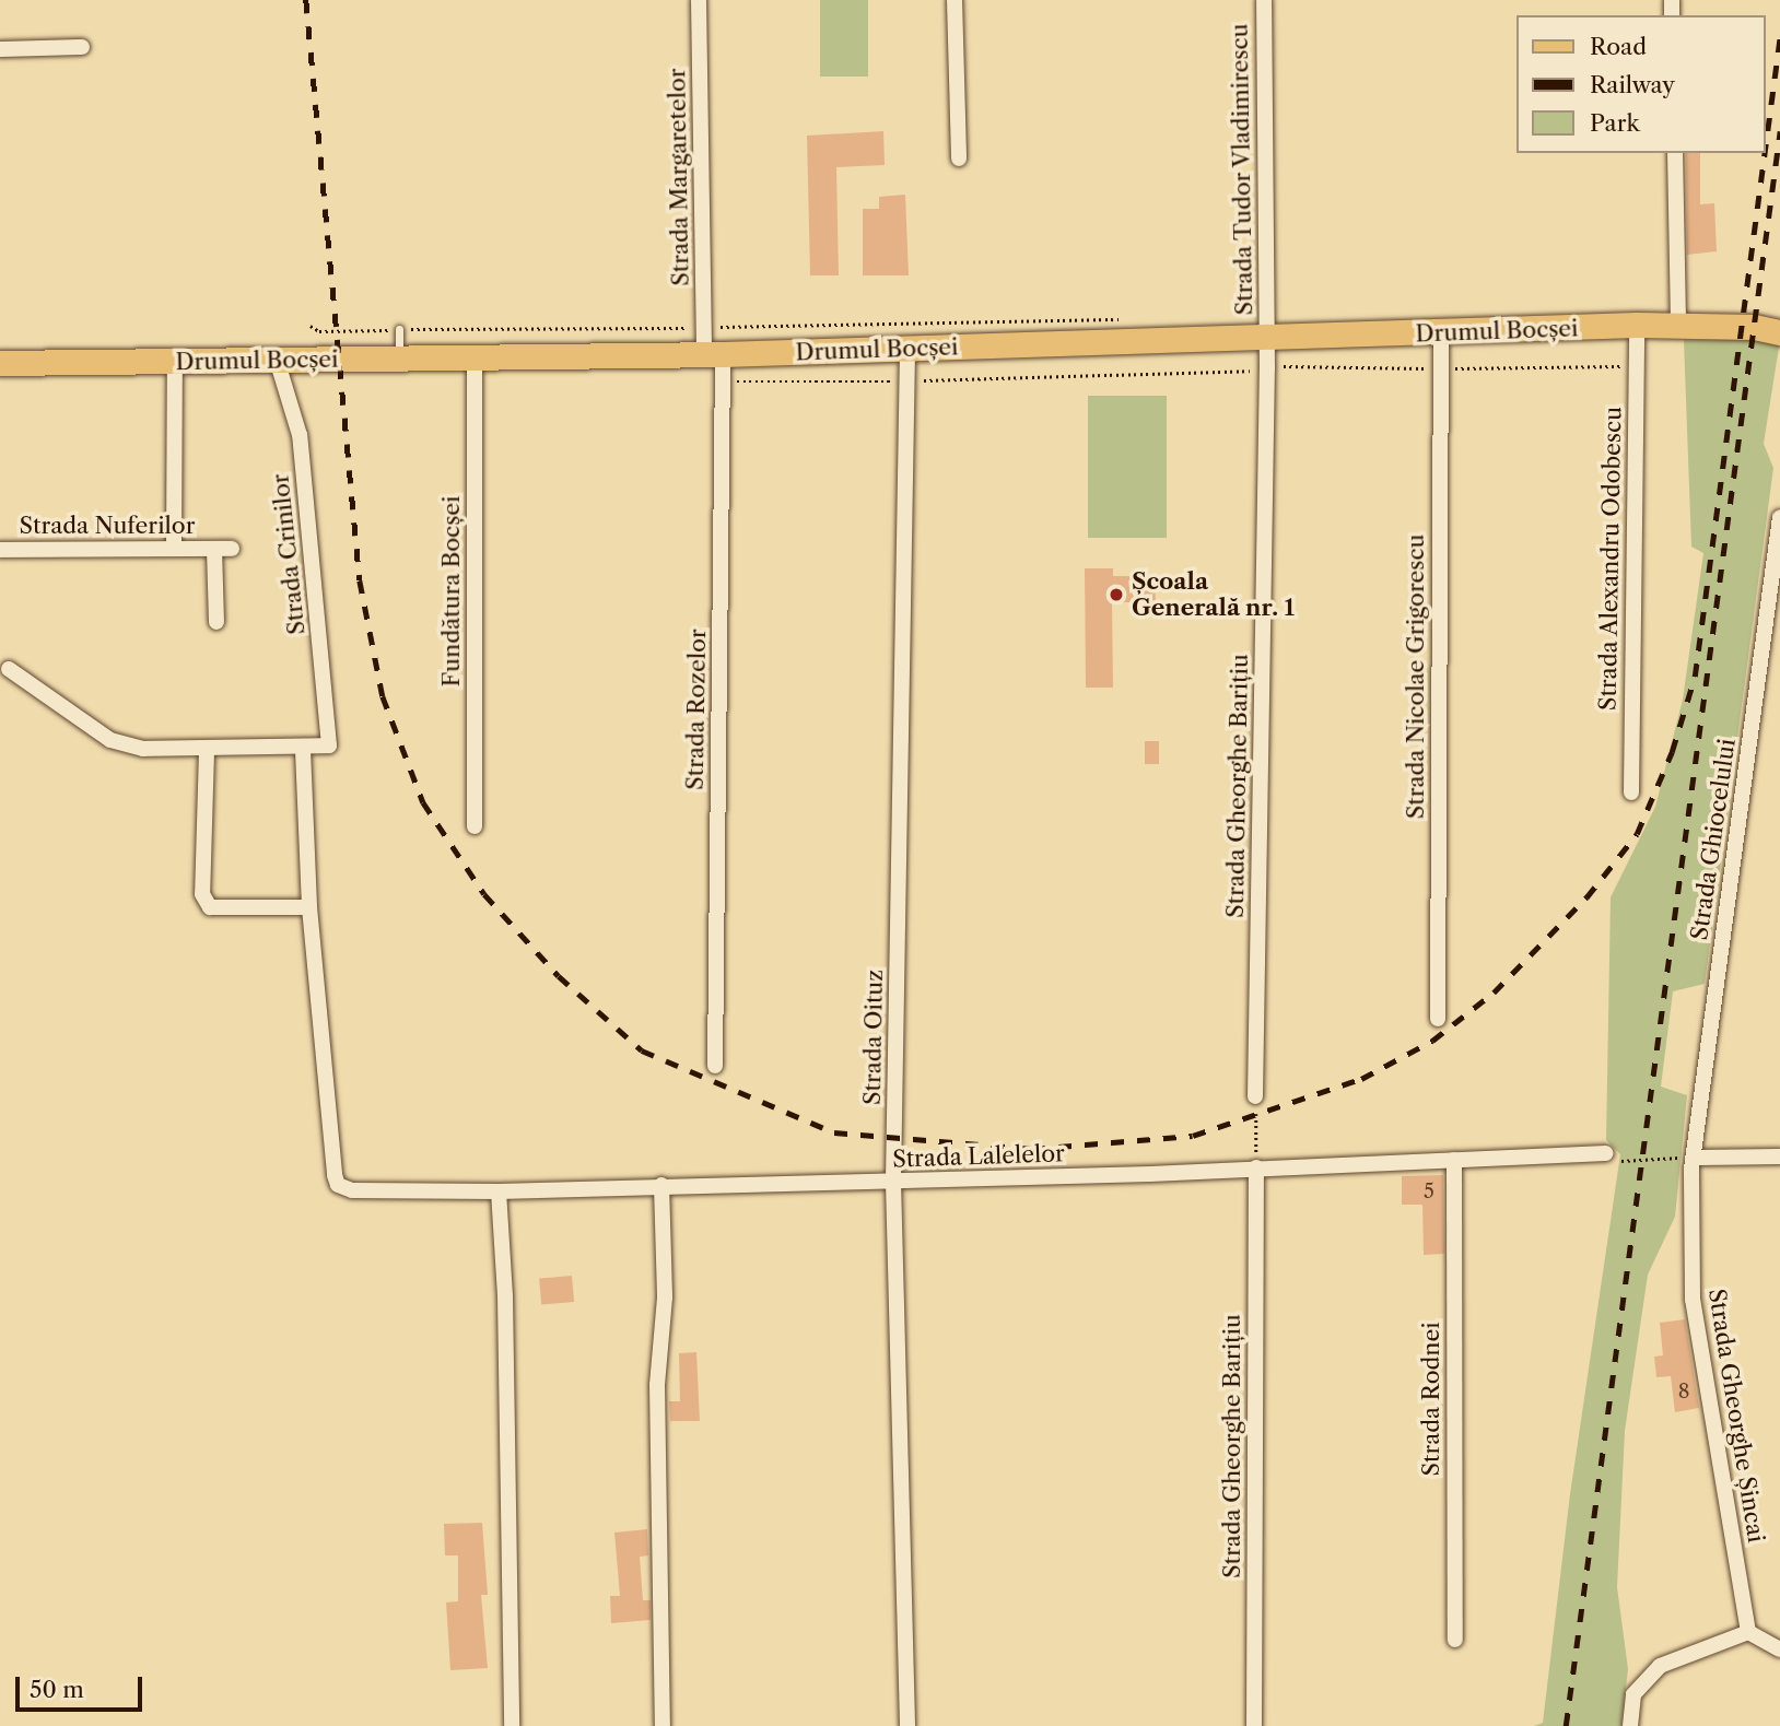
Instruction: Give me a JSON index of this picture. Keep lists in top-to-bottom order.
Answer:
{
  "streets": {
    "main road": ["Drumul Bocșei"],
    "street": [
      "Strada Tudor Vladimirescu",
      "Strada Margaretelor",
      "Strada Nuferilor",
      "Strada Crinilor",
      "Strada Alexandru Odobescu",
      "Fundătura Bocșei",
      "Strada Nicolae Grigorescu",
      "Strada Rozelor",
      "Strada Gheorghe Barițiu",
      "Strada Ghiocelului",
      "Strada Oituz",
      "Strada Lalelelor",
      "Strada Rodnei",
      "Strada Gheorghe Șincai"
    ]
  },
  "crossings": [
    ["Strada Tudor Vladimirescu", "Drumul Bocșei"],
    ["Strada Tudor Vladimirescu", "Strada Gheorghe Barițiu"],
    ["Strada Margaretelor", "Drumul Bocșei"],
    ["Strada Margaretelor", "Strada Rozelor"],
    ["Drumul Bocșei", "Strada Crinilor"],
    ["Drumul Bocșei", "Strada Alexandru Odobescu"],
    ["Drumul Bocșei", "Fundătura Bocșei"],
    ["Drumul Bocșei", "Strada Nicolae Grigorescu"],
    ["Drumul Bocșei", "Strada Rozelor"],
    ["Drumul Bocșei", "Strada Gheorghe Barițiu"],
    ["Drumul Bocșei", "Strada Oituz"],
    ["Strada Gheorghe Barițiu", "Strada Lalelelor"],
    ["Strada Ghiocelului", "Strada Gheorghe Șincai"],
    ["Strada Oituz", "Strada Lalelelor"],
    ["Strada Lalelelor", "Strada Rodnei"]
  ],
  "places": ["Școala Generală nr. 1"],
  "house_numbers": ["5", "8"],
  "legend": ["Road", "Railway", "Park"],
  "scale_bar": "50 m"
}
